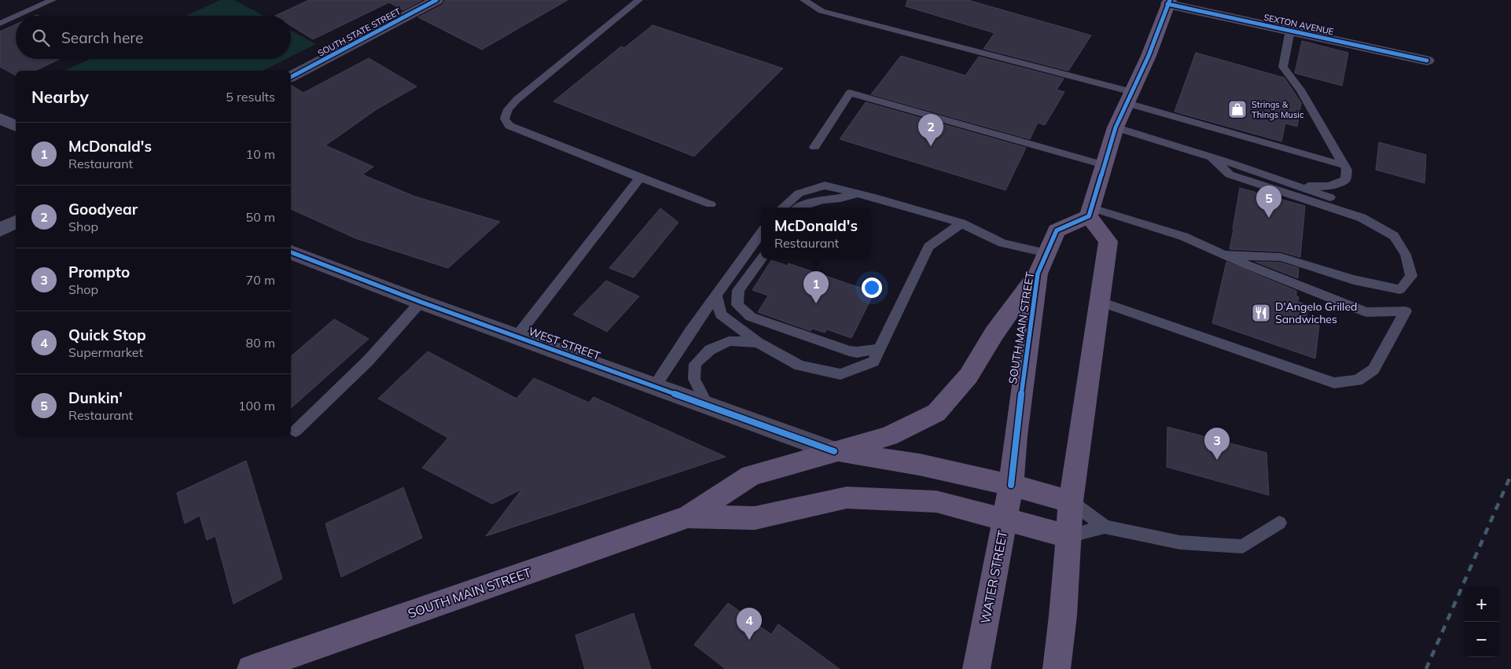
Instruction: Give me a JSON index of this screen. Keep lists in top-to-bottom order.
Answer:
{
  "streets": {
    "main road": ["SOUTH MAIN STREET", "WATER STREET"],
    "street": ["SEXTON AVENUE", "SOUTH STATE STREET", "WEST STREET"]
  },
  "crossings": [
    ["SOUTH MAIN STREET", "WEST STREET"],
    ["SOUTH MAIN STREET", "WATER STREET"]
  ],
  "places": {
    "shop": ["Strings & Things Music"],
    "restaurant": ["D'Angelo Grilled Sandwiches"]
  },
  "page": {
    "search": "Search here",
    "heading": ["Nearby", "5 results"],
    "pins": [
      "2",
      "5",
      "1",
      "3",
      "4"
    ],
    "list": [
      {
        "mark": "1",
        "name": "McDonald's",
        "note": "Restaurant",
        "value": "10 m"
      },
      {
        "mark": "2",
        "name": "Goodyear",
        "note": "Shop",
        "value": "50 m"
      },
      {
        "mark": "3",
        "name": "Prompto",
        "note": "Shop",
        "value": "70 m"
      },
      {
        "mark": "4",
        "name": "Quick Stop",
        "note": "Supermarket",
        "value": "80 m"
      },
      {
        "mark": "5",
        "name": "Dunkin'",
        "note": "Restaurant",
        "value": "100 m"
      }
    ],
    "popup": ["McDonald's", "Restaurant"],
    "map_buttons": ["+", "−"]
  }
}
